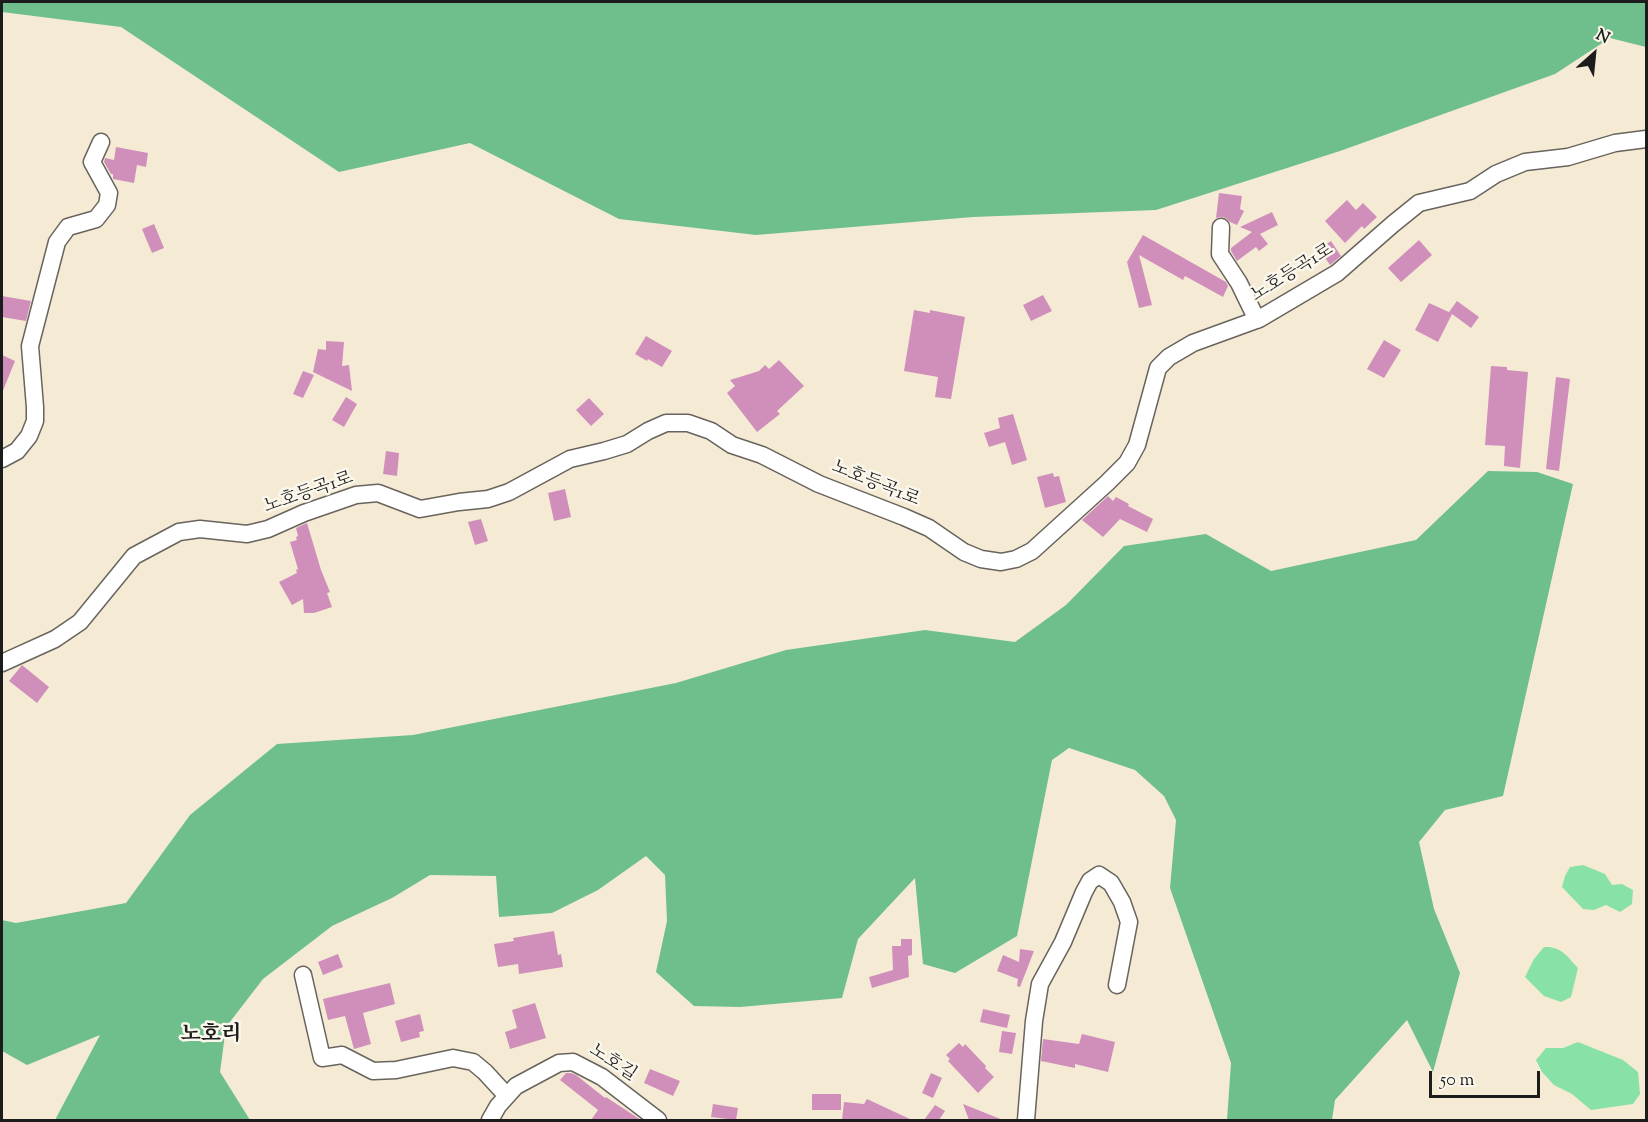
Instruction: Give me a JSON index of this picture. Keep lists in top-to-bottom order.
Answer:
{
  "streets": {
    "street": ["노호등곡1로", "노호길"]
  },
  "districts": ["노호리"],
  "scale_bar": "50 m",
  "north": "top right"
}
